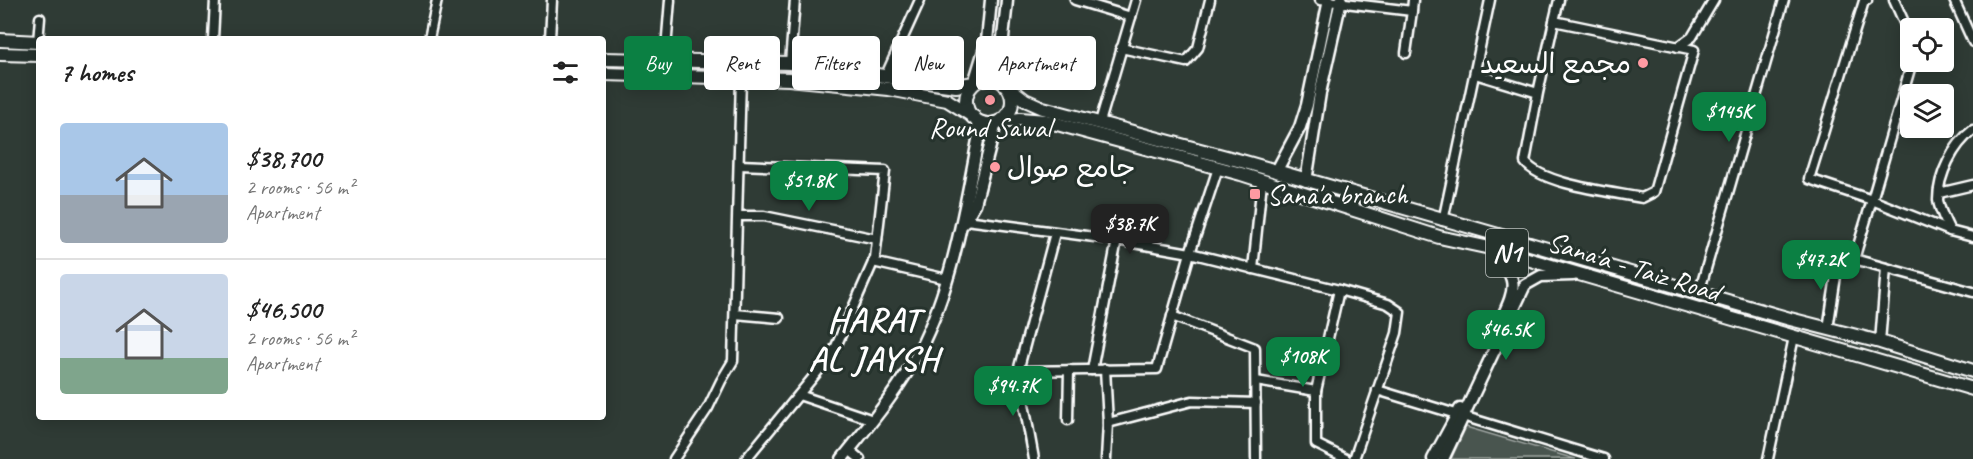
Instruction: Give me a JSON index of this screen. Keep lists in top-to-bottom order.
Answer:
{
  "streets": {
    "highway": ["N1", "Sana'a - Taiz Road"]
  },
  "districts": ["HARAT AL JAYSH"],
  "places": {
    "other": ["مجمع السعيد", "Round Sawal", "جامع صوال"],
    "transit": ["Sana'a branch"]
  },
  "page": {
    "chip": [
      "Buy",
      "Rent",
      "Filters",
      "New",
      "Apartment"
    ],
    "heading": "7 homes",
    "price": [
      "$145K",
      "$51.8K",
      "$38.7K",
      "$47.2K",
      "$46.5K",
      "$108K",
      "$94.7K"
    ],
    "list": [
      {
        "name": "$38,700",
        "note": "2 rooms · 56 m² · Apartment"
      },
      {
        "name": "$46,500",
        "note": "2 rooms · 56 m² · Apartment"
      }
    ]
  }
}
